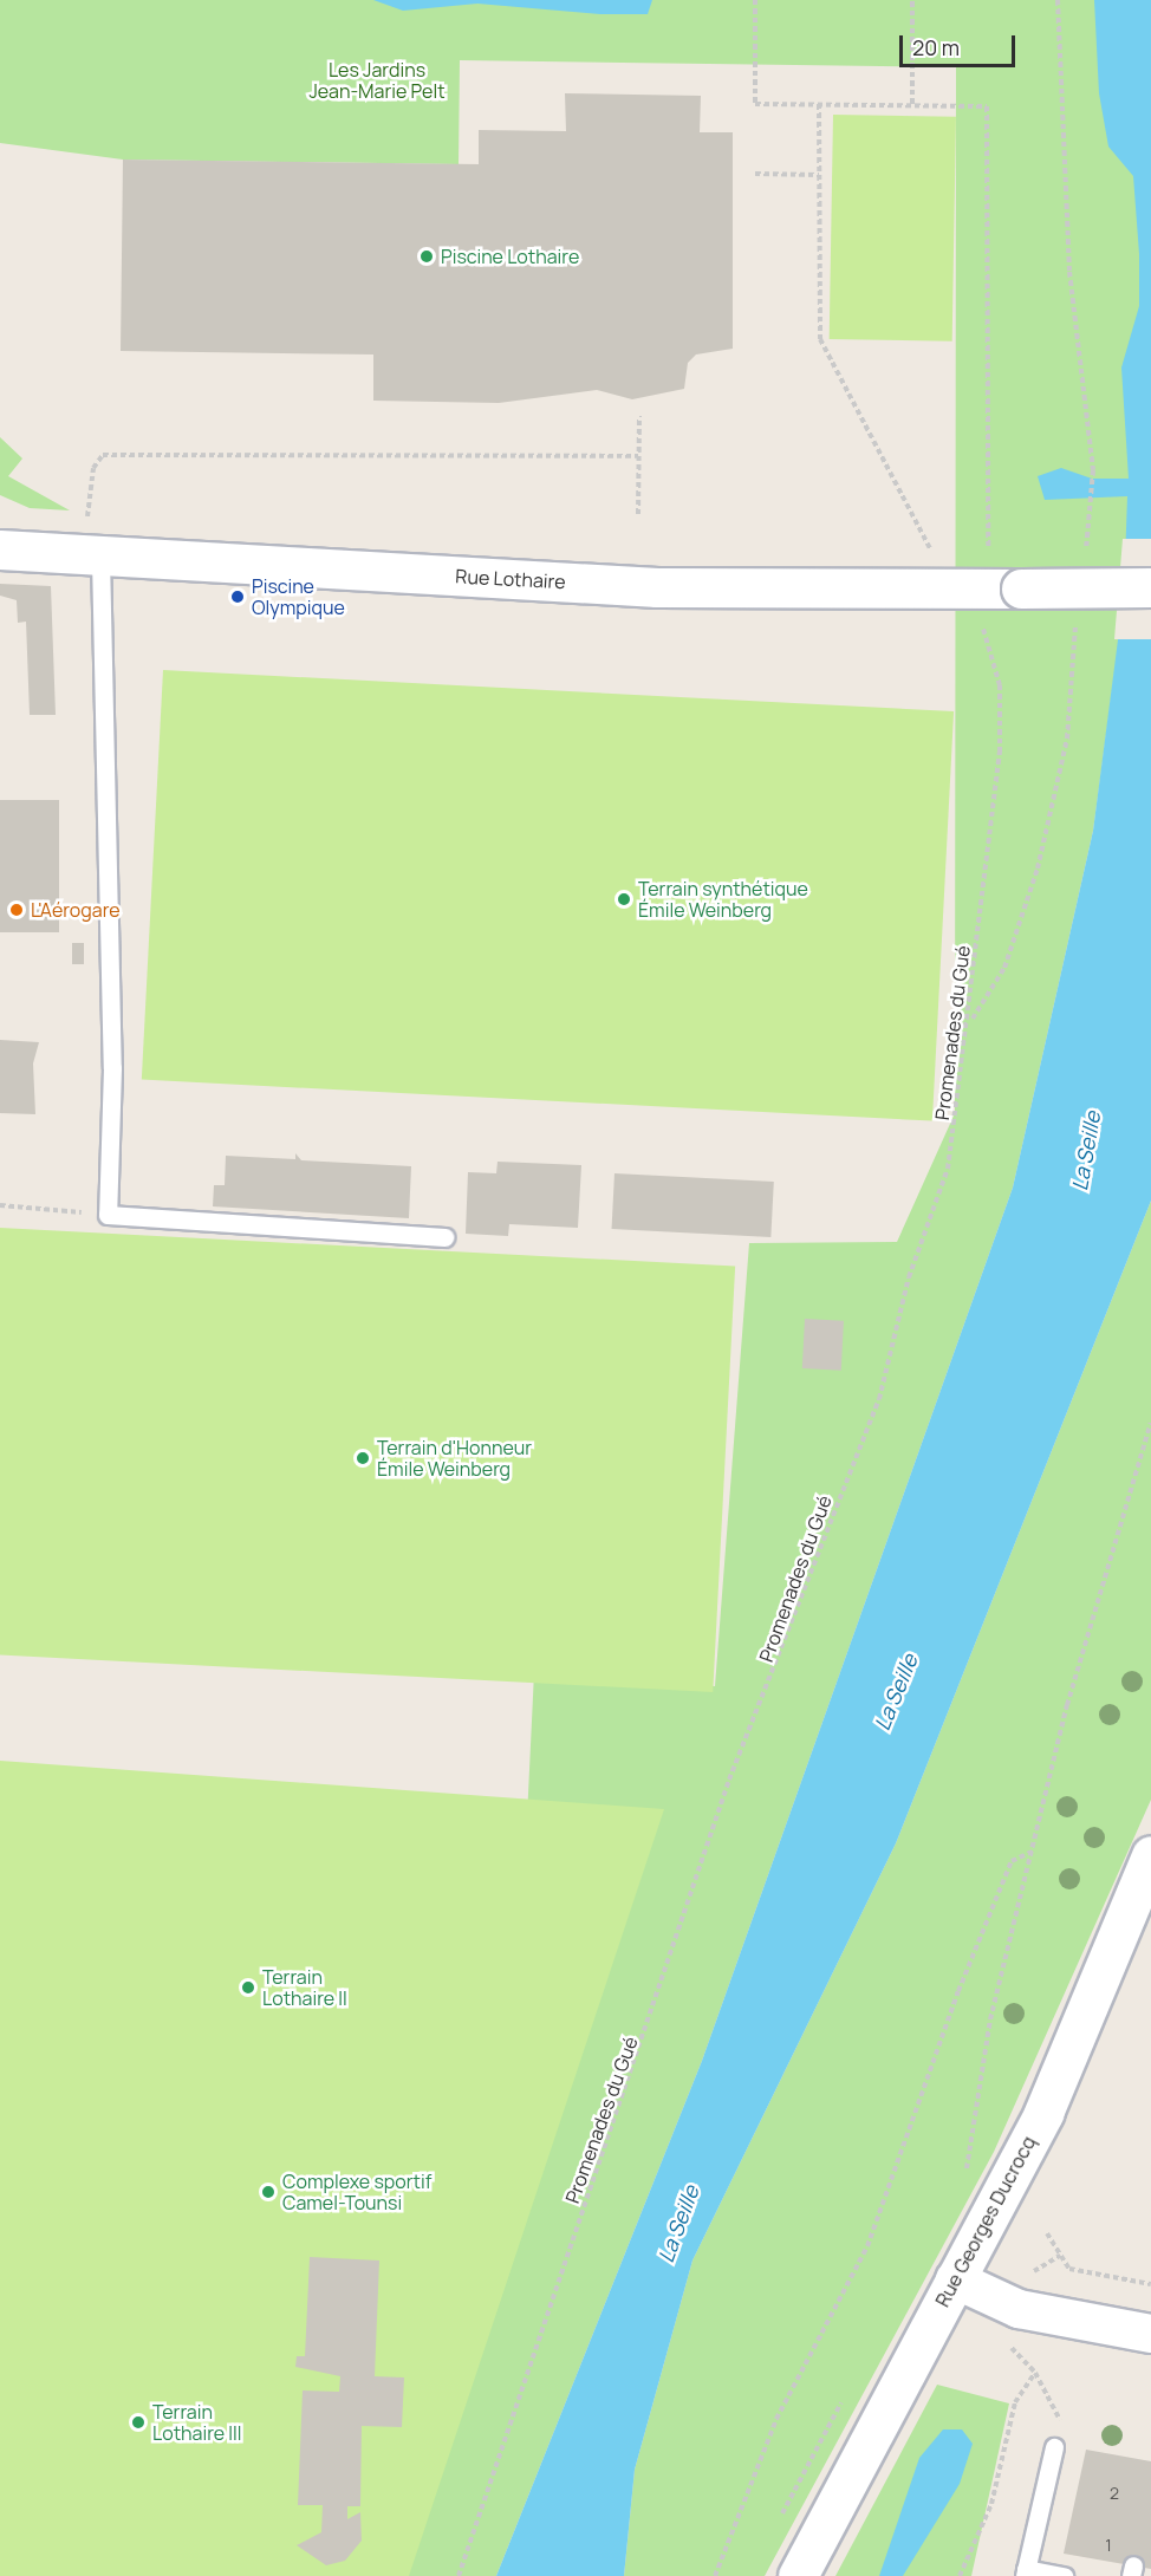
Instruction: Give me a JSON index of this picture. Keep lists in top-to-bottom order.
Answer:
{
  "streets": {
    "street": ["Rue Lothaire", "Rue Georges Ducrocq"],
    "path": ["Promenades du Gué"]
  },
  "crossings": [
    ["Rue Lothaire", "Promenades du Gué"]
  ],
  "water": ["La Seille"],
  "parks": ["Les Jardins Jean-Marie Pelt"],
  "places": [
    "Piscine Lothaire",
    "Piscine Olympique",
    "Terrain synthétique Émile Weinberg",
    "L'Aérogare",
    "Terrain d'Honneur Émile Weinberg",
    "Terrain Lothaire II",
    "Complexe sportif Camel-Tounsi",
    "Terrain Lothaire III"
  ],
  "house_numbers": ["2", "1"],
  "scale_bar": "20 m"
}
